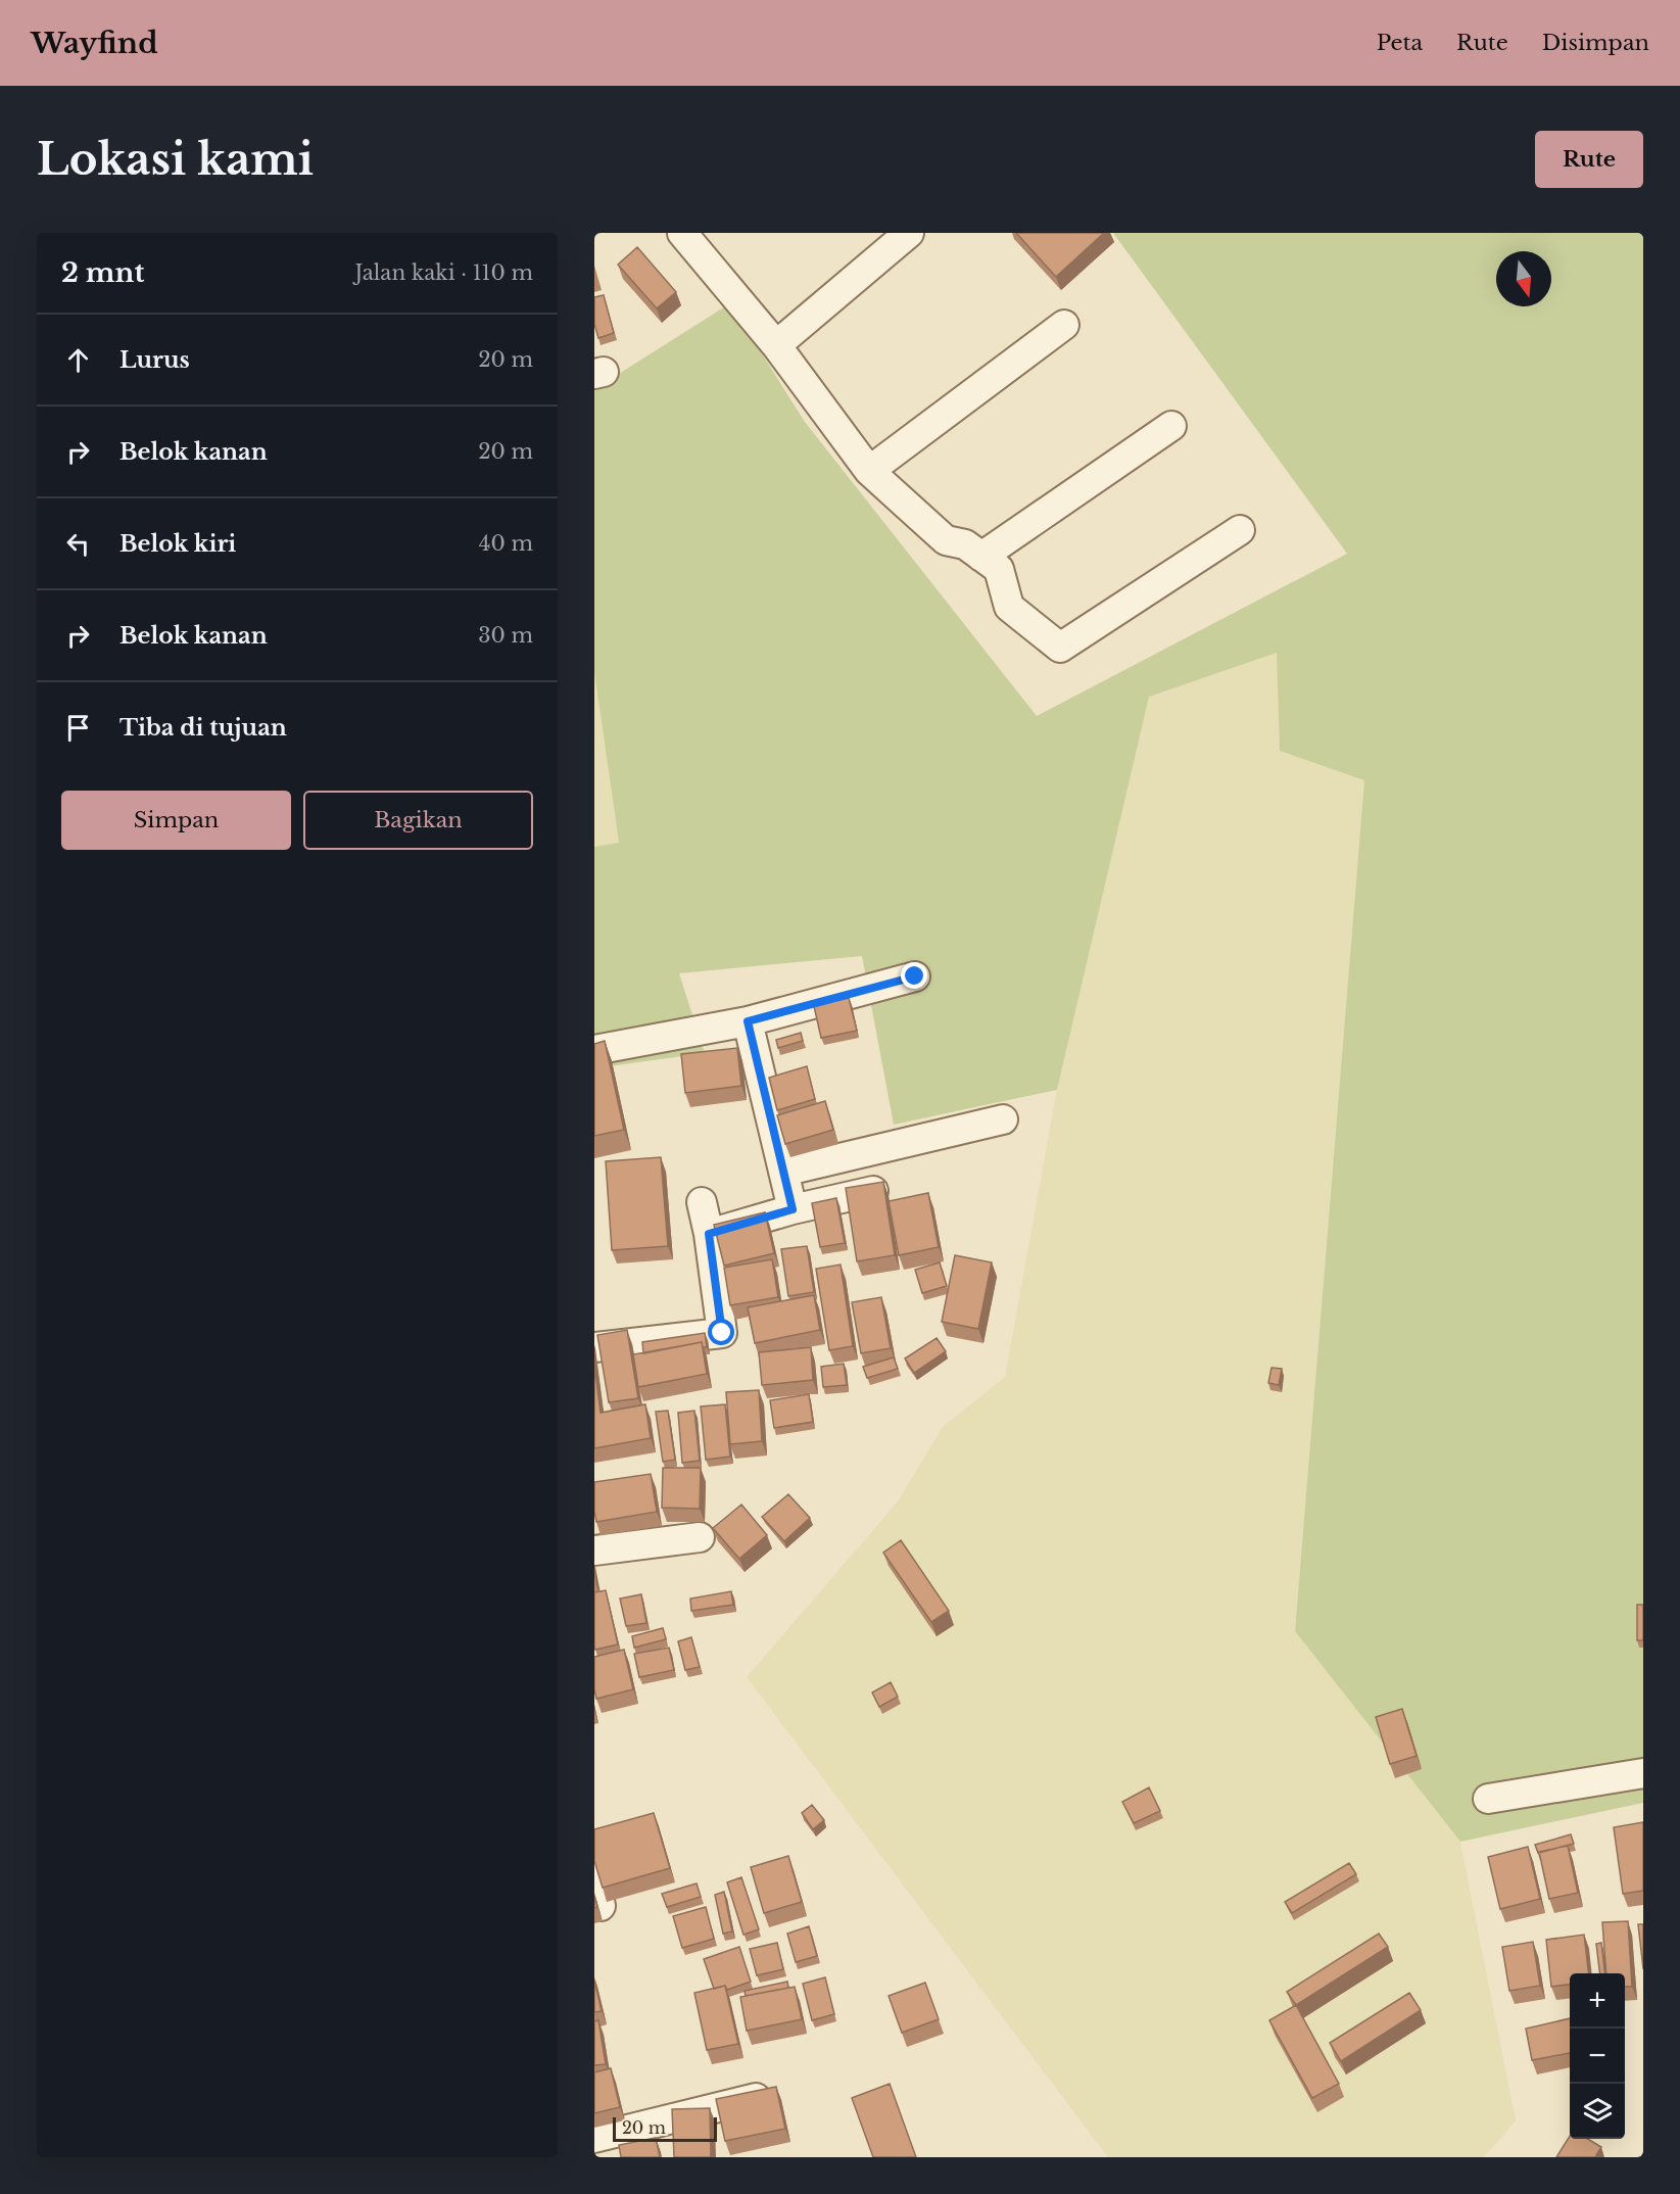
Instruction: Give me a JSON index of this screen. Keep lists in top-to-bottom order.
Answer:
{
  "scale_bar": "20 m",
  "north": "bottom",
  "page": {
    "header": "Wayfind",
    "nav": ["Peta", "Rute", "Disimpan"],
    "buttons": [
      "Rute",
      ["Simpan", "Bagikan"]
    ],
    "title": "Lokasi kami",
    "heading": ["2 mnt", "Jalan kaki · 110 m"],
    "list": [
      ["Lurus", "20 m"],
      ["Belok kanan", "20 m"],
      ["Belok kiri", "40 m"],
      ["Belok kanan", "30 m"],
      "Tiba di tujuan"
    ],
    "map_buttons": ["+", "−"],
    "scale": "20 m"
  }
}
